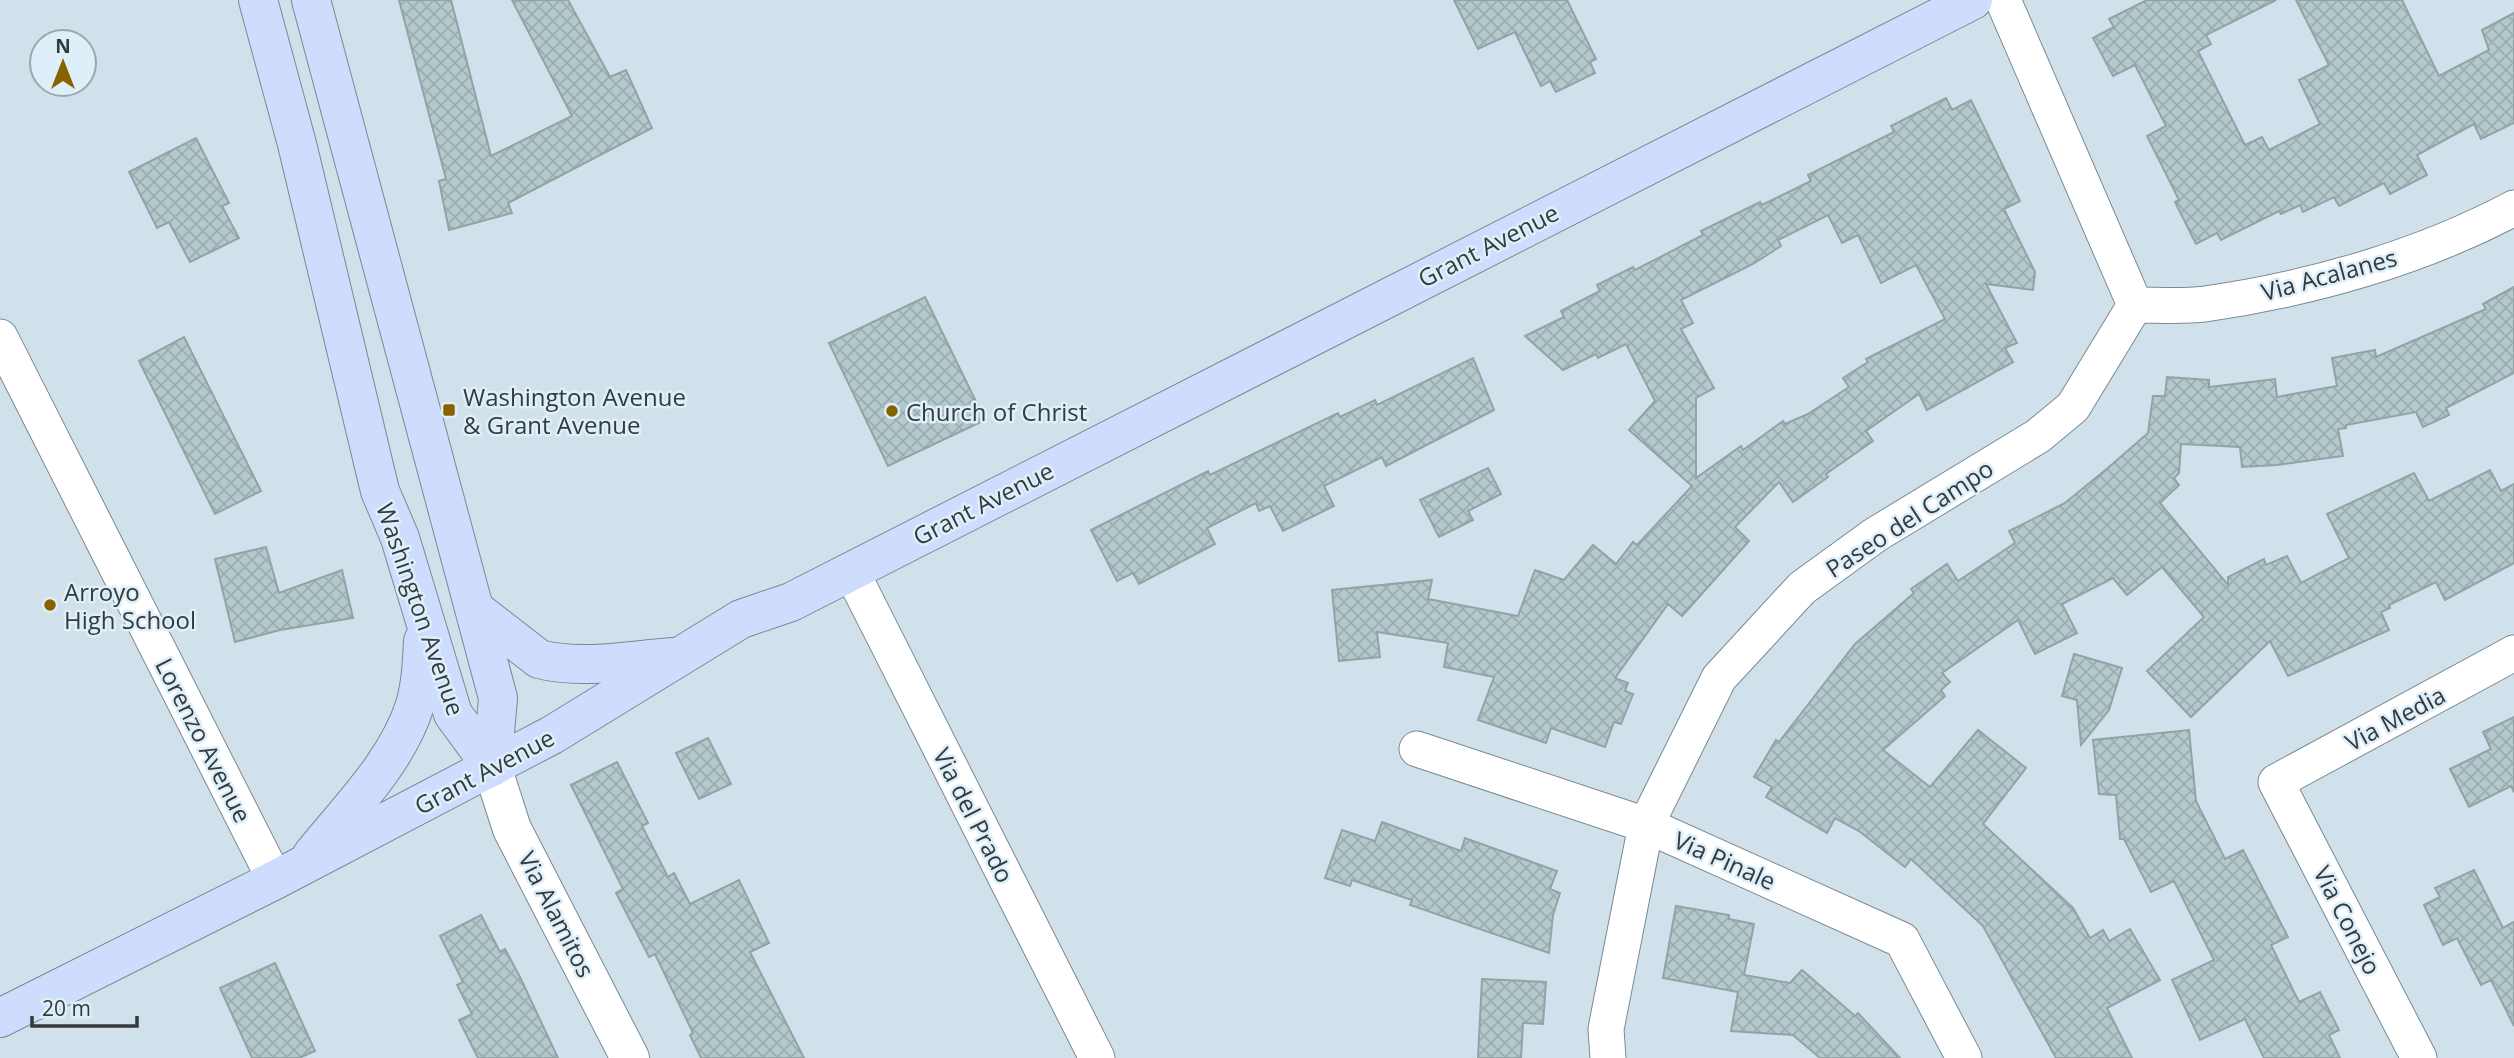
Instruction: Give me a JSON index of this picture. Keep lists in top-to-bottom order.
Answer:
{
  "streets": {
    "main road": ["Grant Avenue", "Washington Avenue"],
    "street": [
      "Via Acalanes",
      "Paseo del Campo",
      "Via Media",
      "Lorenzo Avenue",
      "Via del Prado",
      "Via Pinale",
      "Via Alamitos",
      "Via Conejo"
    ]
  },
  "crossings": [
    ["Grant Avenue", "Washington Avenue"],
    ["Grant Avenue", "Lorenzo Avenue"],
    ["Grant Avenue", "Via del Prado"],
    ["Grant Avenue", "Via Alamitos"],
    ["Via Acalanes", "Paseo del Campo"],
    ["Paseo del Campo", "Via Pinale"],
    ["Washington Avenue", "Via Alamitos"],
    ["Via Media", "Via Conejo"]
  ],
  "places": {
    "transit": ["Washington Avenue & Grant Avenue"],
    "other": ["Church of Christ", "Arroyo High School"]
  },
  "scale_bar": "20 m",
  "north": "top"
}
